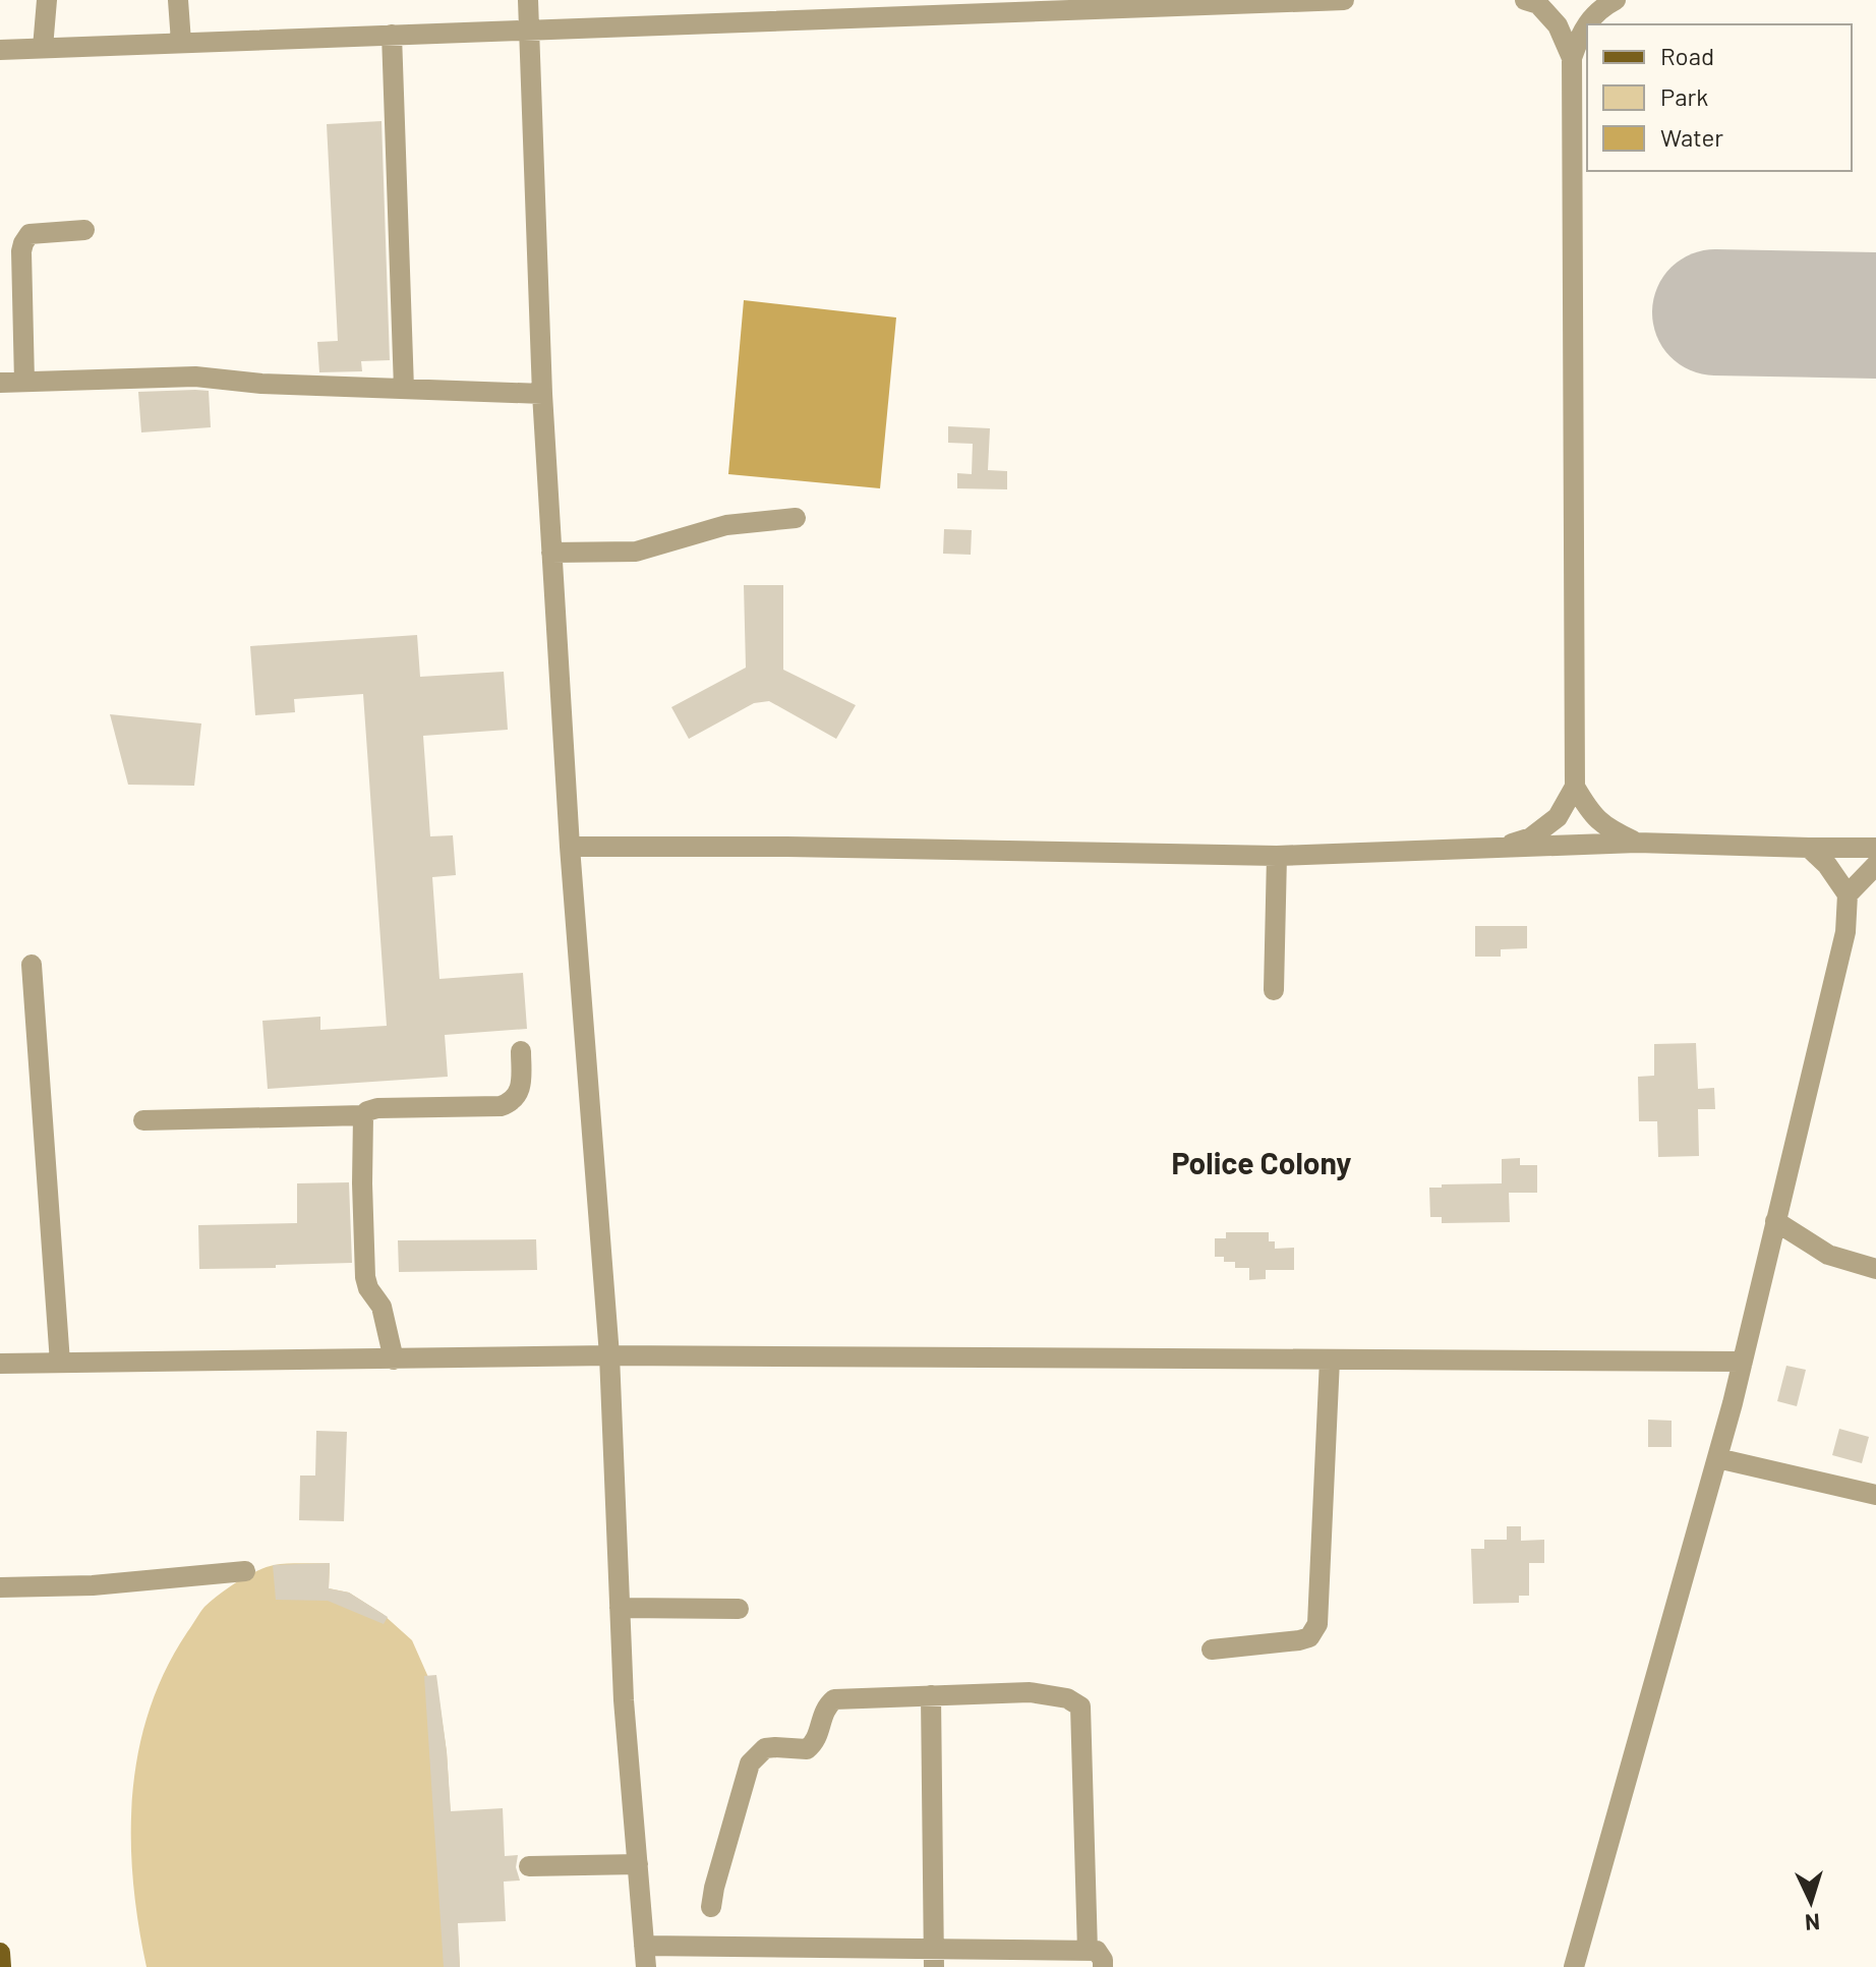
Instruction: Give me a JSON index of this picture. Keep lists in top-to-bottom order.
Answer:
{
  "districts": ["Police Colony"],
  "legend": ["Road", "Park", "Water"],
  "north": "bottom"
}
